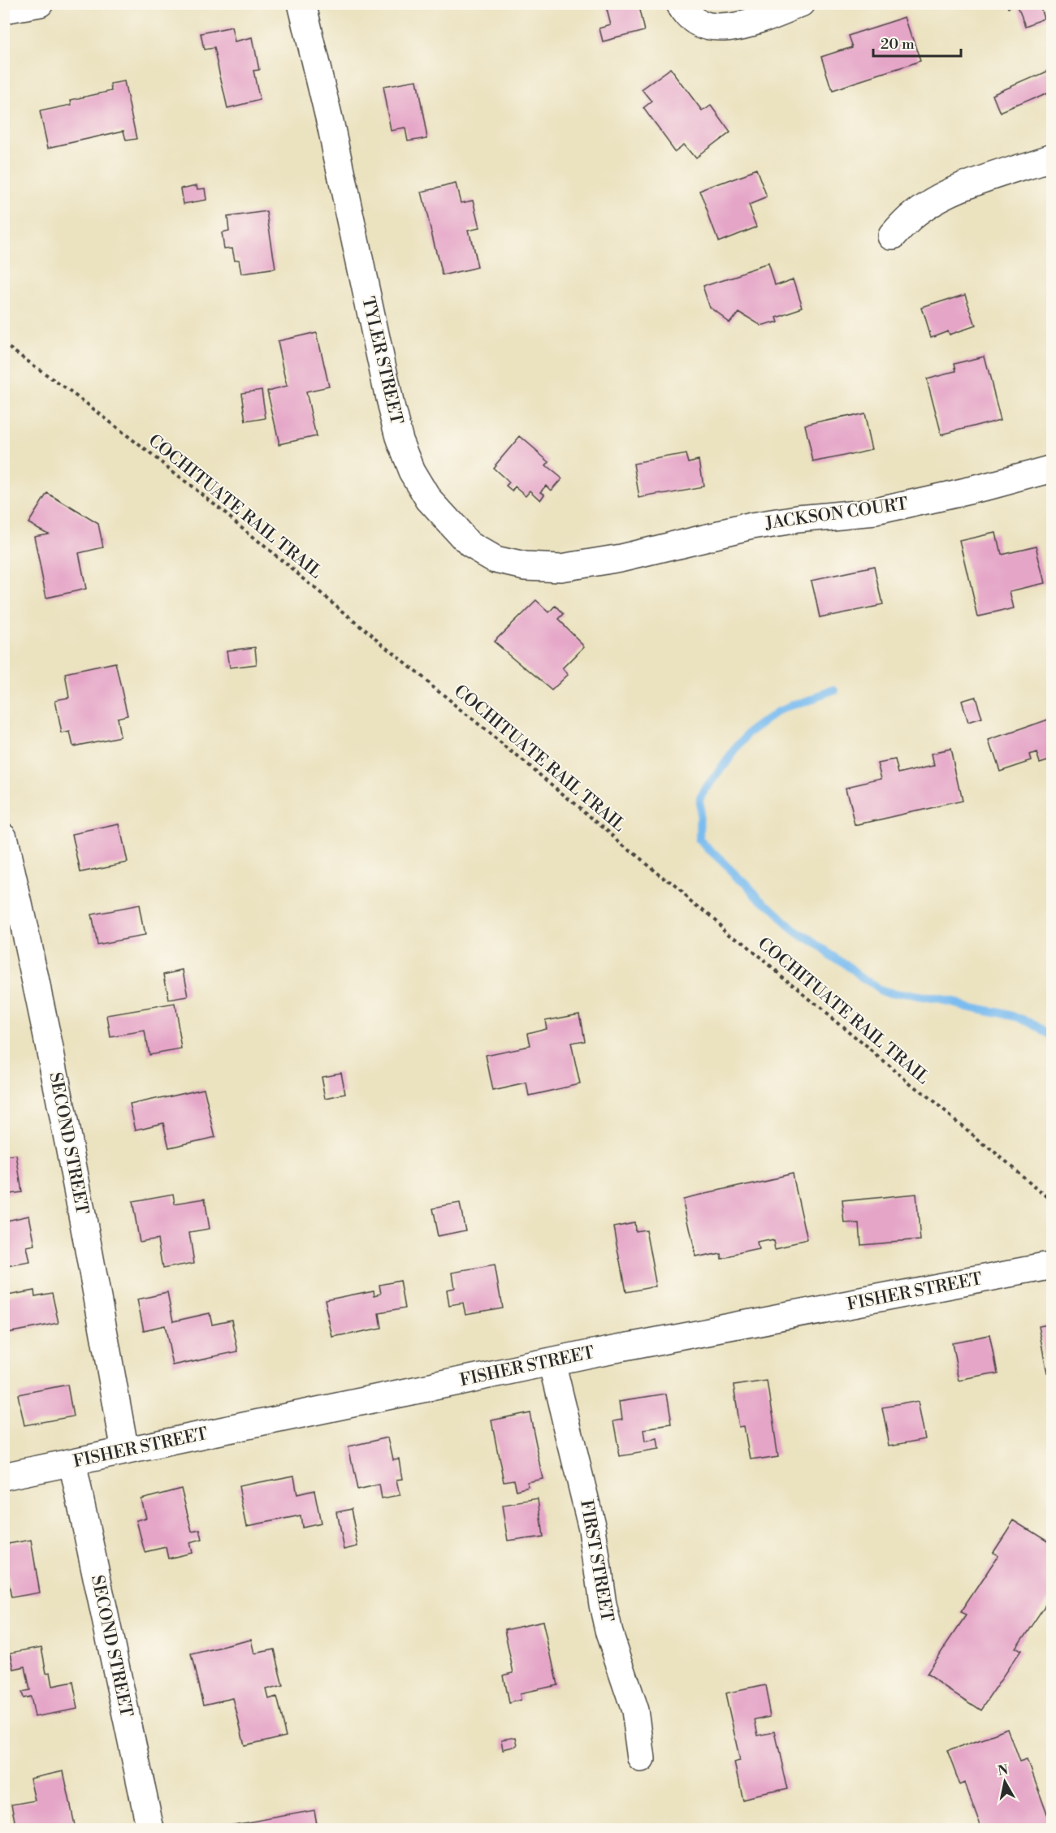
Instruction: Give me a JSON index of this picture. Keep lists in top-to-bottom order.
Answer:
{
  "streets": {
    "street": [
      "TYLER STREET",
      "JACKSON COURT",
      "SECOND STREET",
      "FISHER STREET",
      "FIRST STREET"
    ],
    "path": ["COCHITUATE RAIL TRAIL"]
  },
  "crossings": [
    ["TYLER STREET", "JACKSON COURT"],
    ["SECOND STREET", "FISHER STREET"],
    ["FISHER STREET", "FIRST STREET"]
  ],
  "scale_bar": "20 m",
  "north": "top"
}
